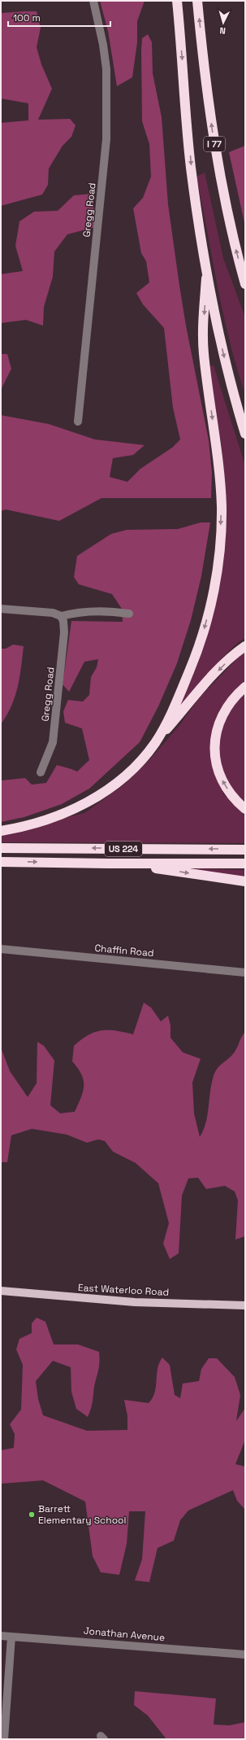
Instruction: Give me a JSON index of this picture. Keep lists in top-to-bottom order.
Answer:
{
  "streets": {
    "highway": ["I 77", "US 224"],
    "main road": ["East Waterloo Road"],
    "street": ["Gregg Road", "Chaffin Road", "Jonathan Avenue"]
  },
  "places": ["Barrett Elementary School"],
  "scale_bar": "100 m",
  "north": "bottom"
}
